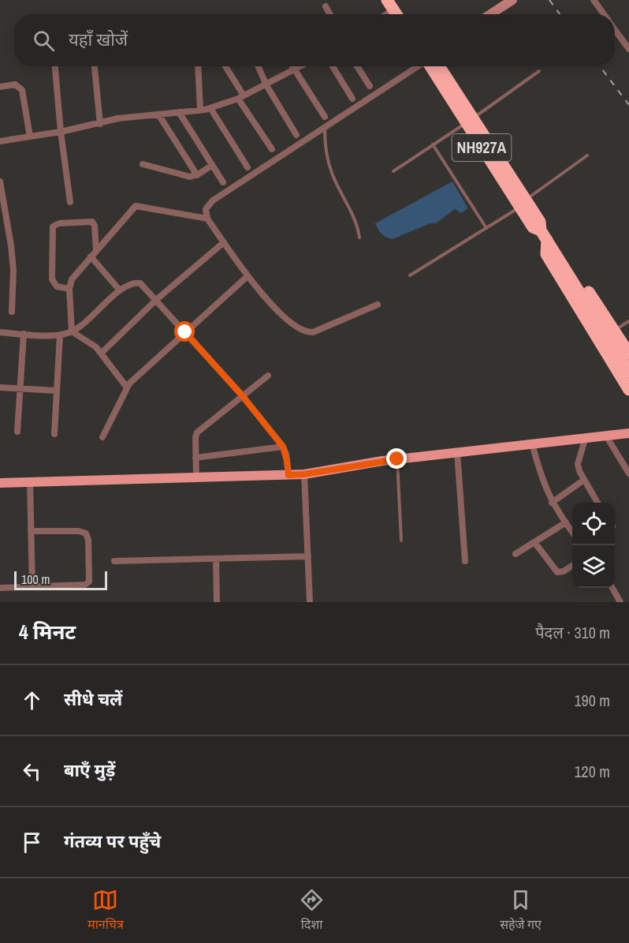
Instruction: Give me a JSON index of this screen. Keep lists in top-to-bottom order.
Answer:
{
  "streets": {
    "highway": ["NH927A"]
  },
  "scale_bar": "100 m",
  "page": {
    "search": "यहाँ खोजें",
    "scale": "100 m",
    "heading": ["4 मिनट", "पैदल · 310 m"],
    "list": [
      ["सीधे चलें", "190 m"],
      ["बाएँ मुड़ें", "120 m"],
      "गंतव्य पर पहुँचे"
    ],
    "nav": ["मानचित्र", "दिशा", "सहेजे गए"]
  }
}
